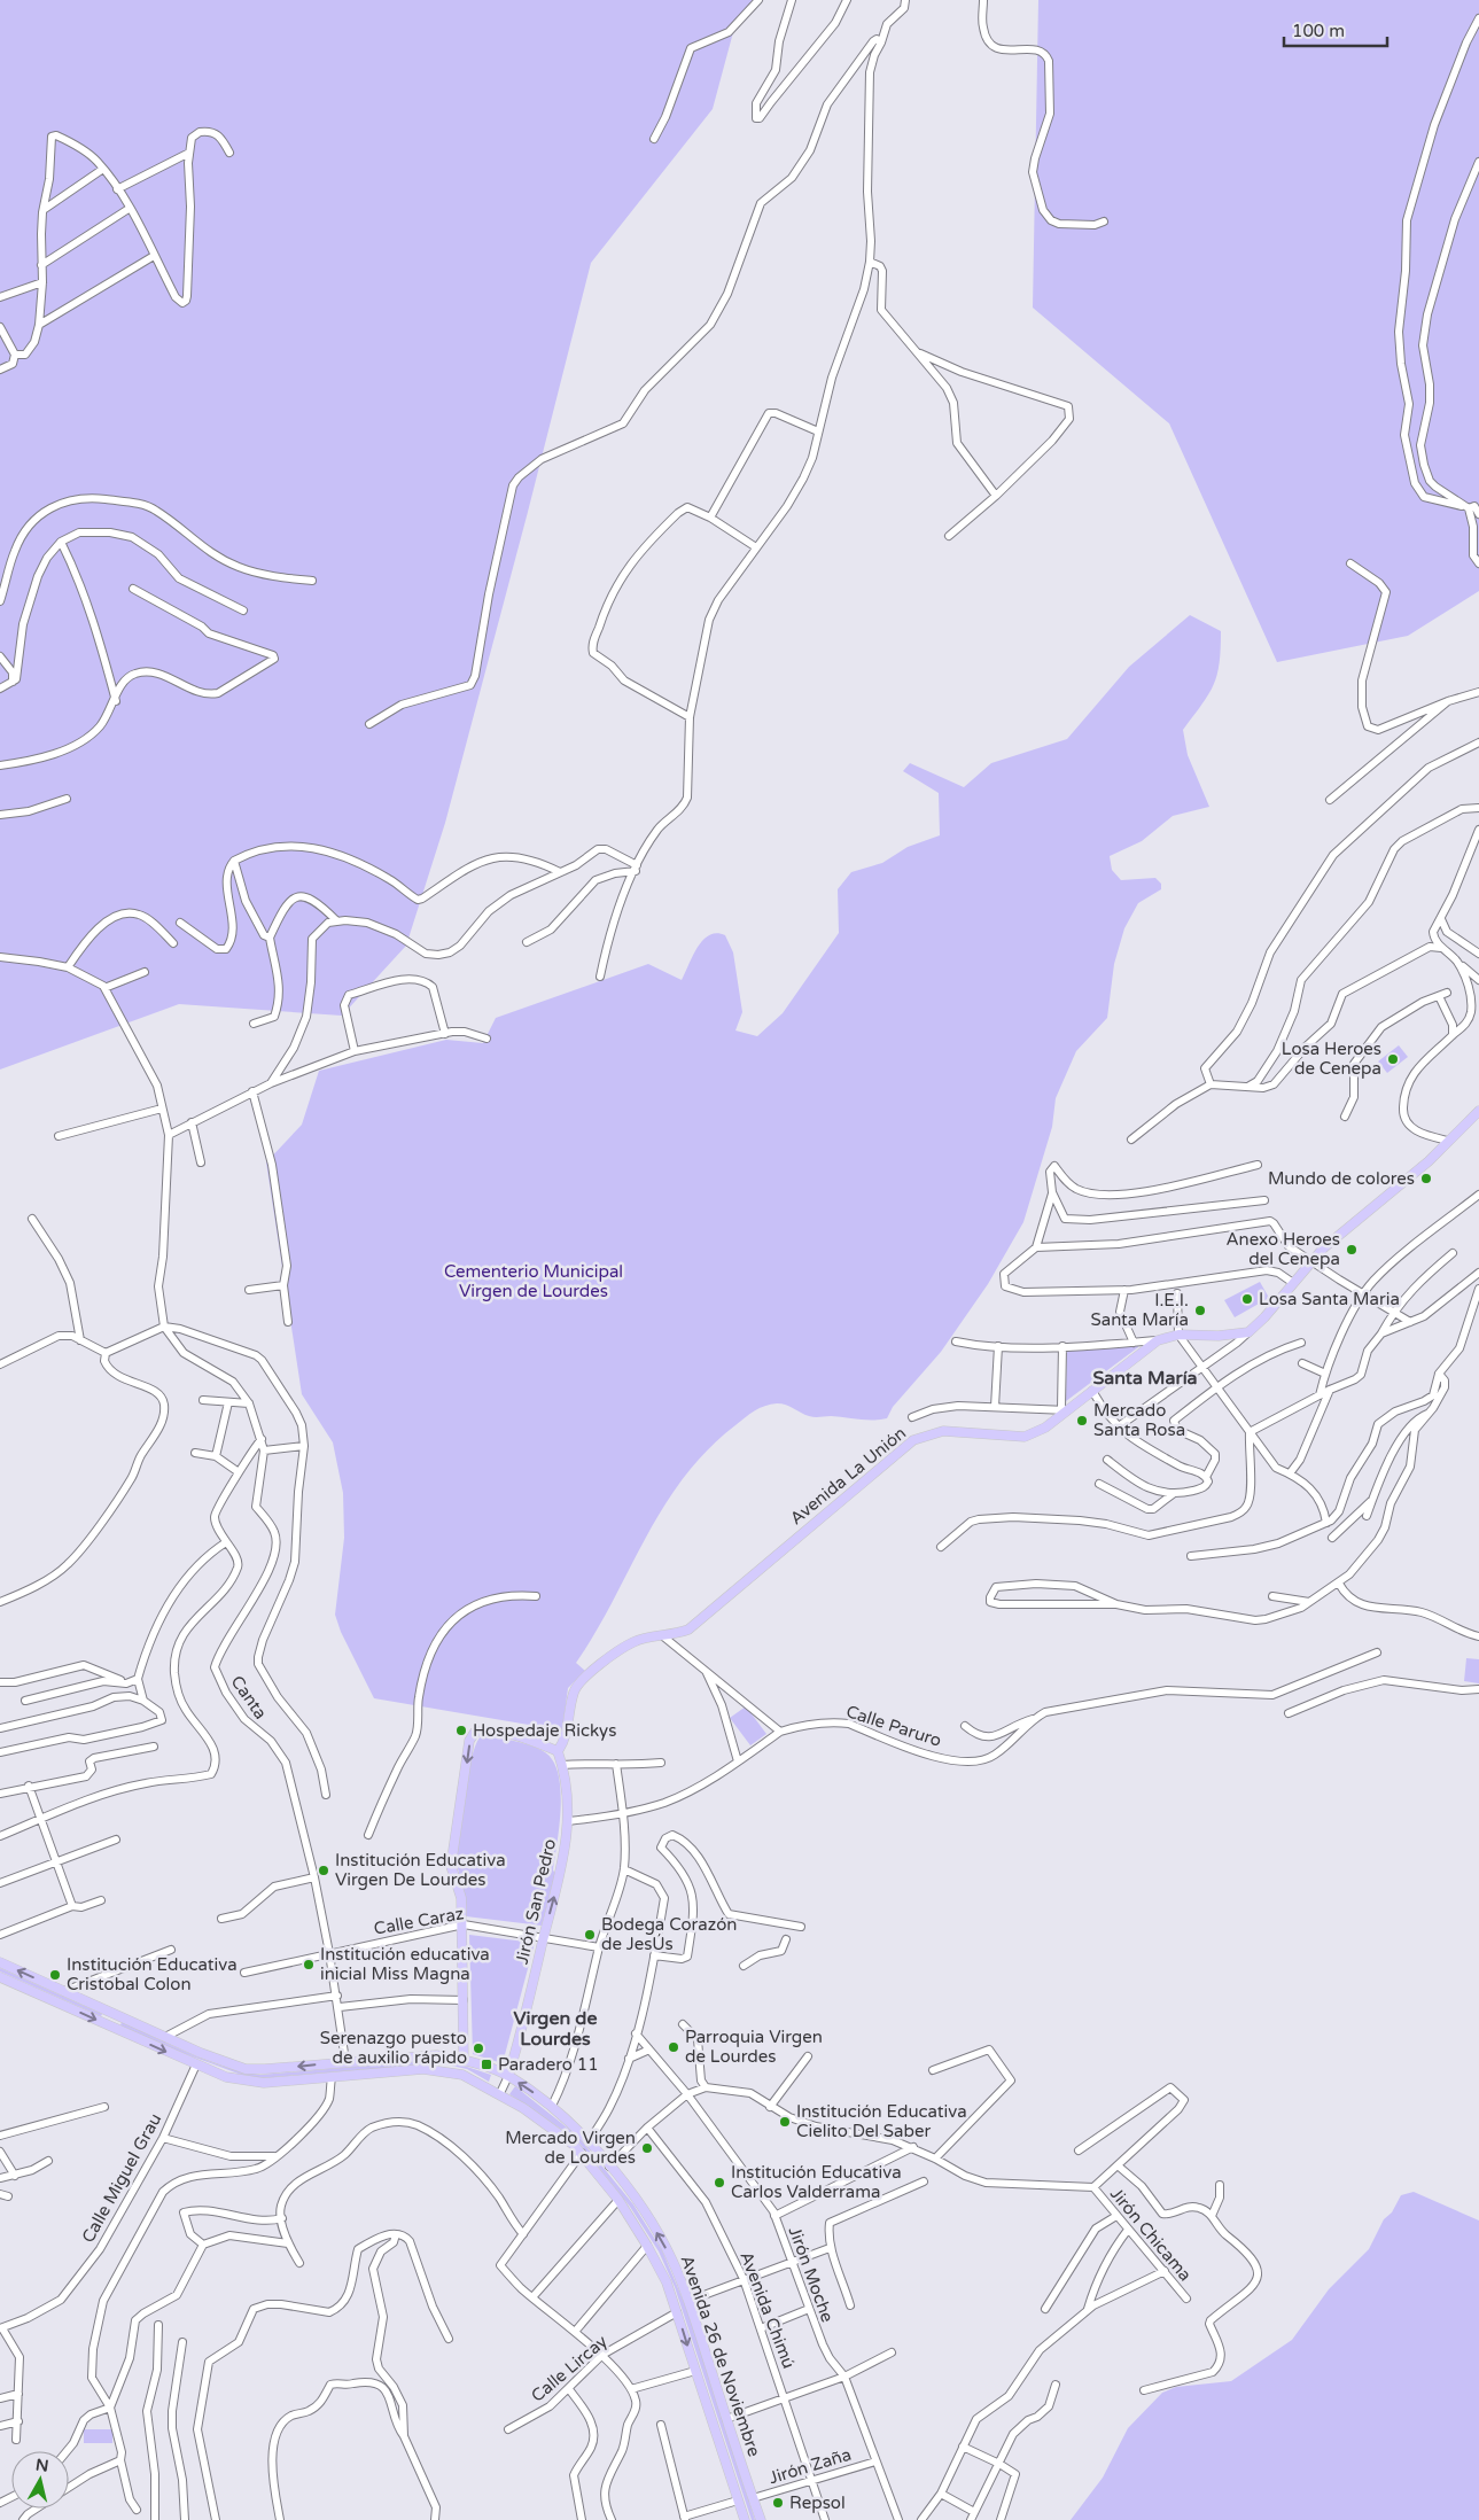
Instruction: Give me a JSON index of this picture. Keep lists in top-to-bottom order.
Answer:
{
  "streets": {
    "main road": ["Avenida La Unión", "Jirón San Pedro", "Avenida 26 de Noviembre"],
    "street": [
      "Canta",
      "Calle Paruro",
      "Calle Caraz",
      "Calle Miguel Grau",
      "Jirón Chicama",
      "Jirón Moche",
      "Avenida Chimú",
      "Calle Lircay",
      "Jirón Zaña"
    ]
  },
  "crossings": [
    ["Avenida La Unión", "Jirón San Pedro"],
    ["Canta", "Calle Caraz"],
    ["Canta", "Avenida 26 de Noviembre"],
    ["Calle Paruro", "Jirón San Pedro"],
    ["Jirón San Pedro", "Calle Caraz"],
    ["Jirón San Pedro", "Avenida 26 de Noviembre"],
    ["Calle Miguel Grau", "Avenida 26 de Noviembre"],
    ["Jirón Moche", "Jirón Zaña"],
    ["Avenida Chimú", "Jirón Zaña"],
    ["Avenida 26 de Noviembre", "Calle Lircay"],
    ["Avenida 26 de Noviembre", "Jirón Zaña"]
  ],
  "districts": ["Santa María", "Virgen de Lourdes"],
  "parks": ["Cementerio Municipal Virgen de Lourdes"],
  "places": {
    "other": [
      "Losa Heroes de Cenepa",
      "Mundo de colores",
      "Anexo Heroes del Cenepa",
      "Losa Santa Maria",
      "I.E.I. Santa María",
      "Mercado Santa Rosa",
      "Hospedaje Rickys",
      "Institución Educativa Virgen De Lourdes",
      "Bodega Corazón de JesÚs",
      "Institución educativa inicial Miss Magna",
      "Institución Educativa Cristobal Colon",
      "Parroquia Virgen de Lourdes",
      "Serenazgo puesto de auxilio rápido",
      "Institución Educativa Cielito Del Saber",
      "Mercado Virgen de Lourdes",
      "Institución Educativa Carlos Valderrama",
      "Repsol"
    ],
    "transit": ["Paradero 11"]
  },
  "scale_bar": "100 m",
  "north": "top"
}
